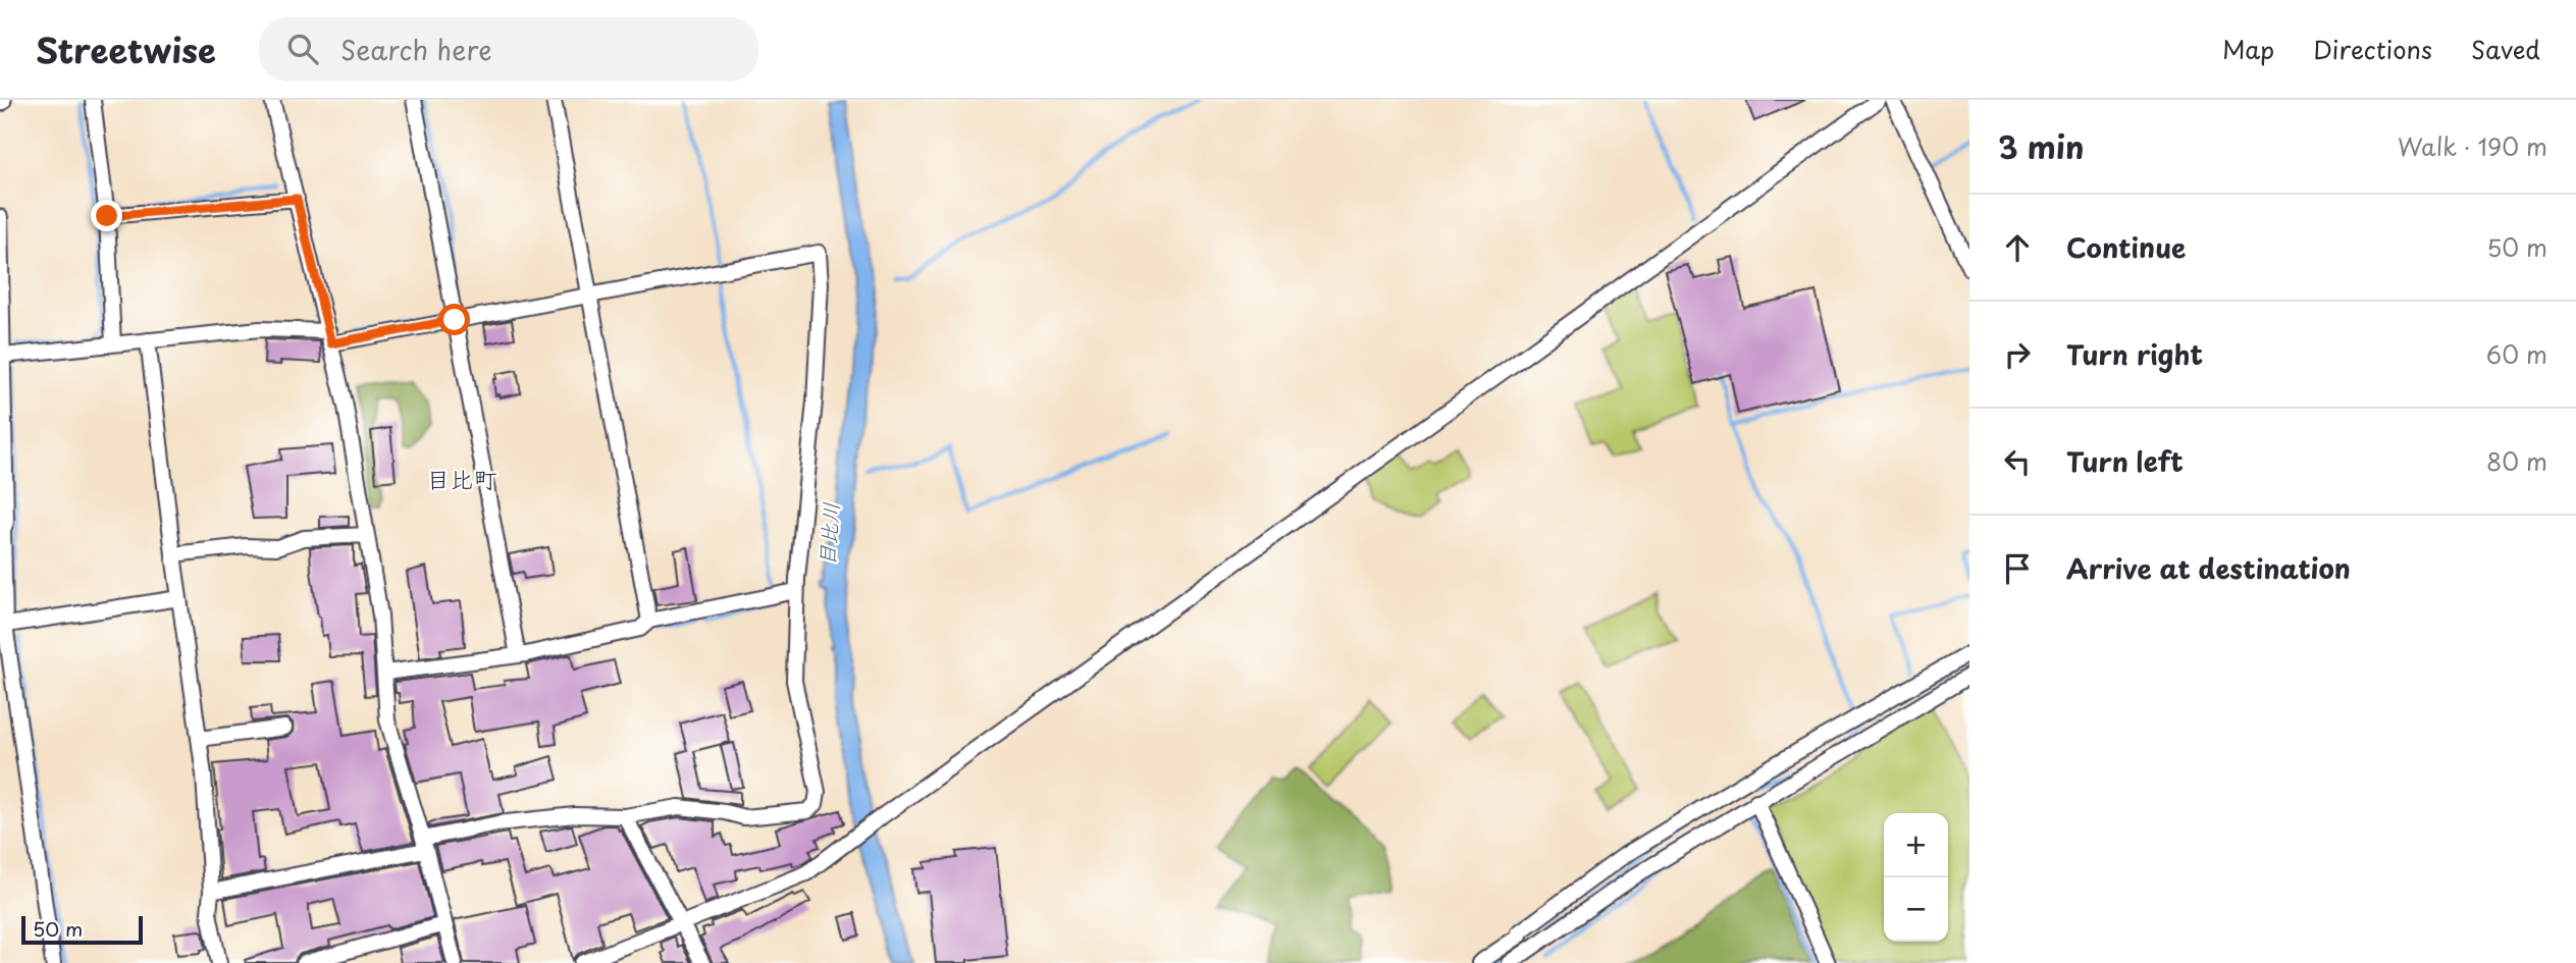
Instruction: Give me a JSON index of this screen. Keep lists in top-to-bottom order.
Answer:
{
  "districts": ["目比町"],
  "water": ["目比川"],
  "scale_bar": "50 m",
  "page": {
    "header": "Streetwise",
    "search": "Search here",
    "nav": ["Map", "Directions", "Saved"],
    "heading": ["3 min", "Walk · 190 m"],
    "list": [
      ["Continue", "50 m"],
      ["Turn right", "60 m"],
      ["Turn left", "80 m"],
      "Arrive at destination"
    ],
    "map_buttons": ["+", "−"],
    "scale": "50 m"
  }
}
